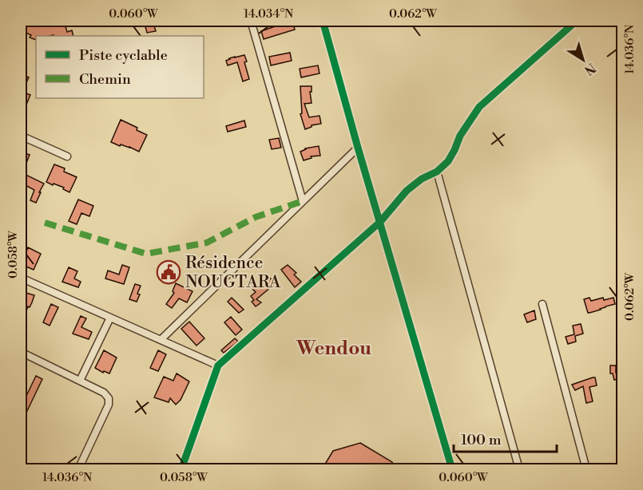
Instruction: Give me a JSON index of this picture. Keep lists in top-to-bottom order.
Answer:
{
  "districts": ["Wendou"],
  "places": {
    "public building": ["Résidence NOUGTARA"]
  },
  "legend": ["Piste cyclable", "Chemin"],
  "scale_bar": "100 m",
  "north": "bottom right",
  "coordinates": [
    "0.060°W",
    "14.034°N",
    "0.062°W",
    "14.036°N",
    "0.058°W"
  ]
}
